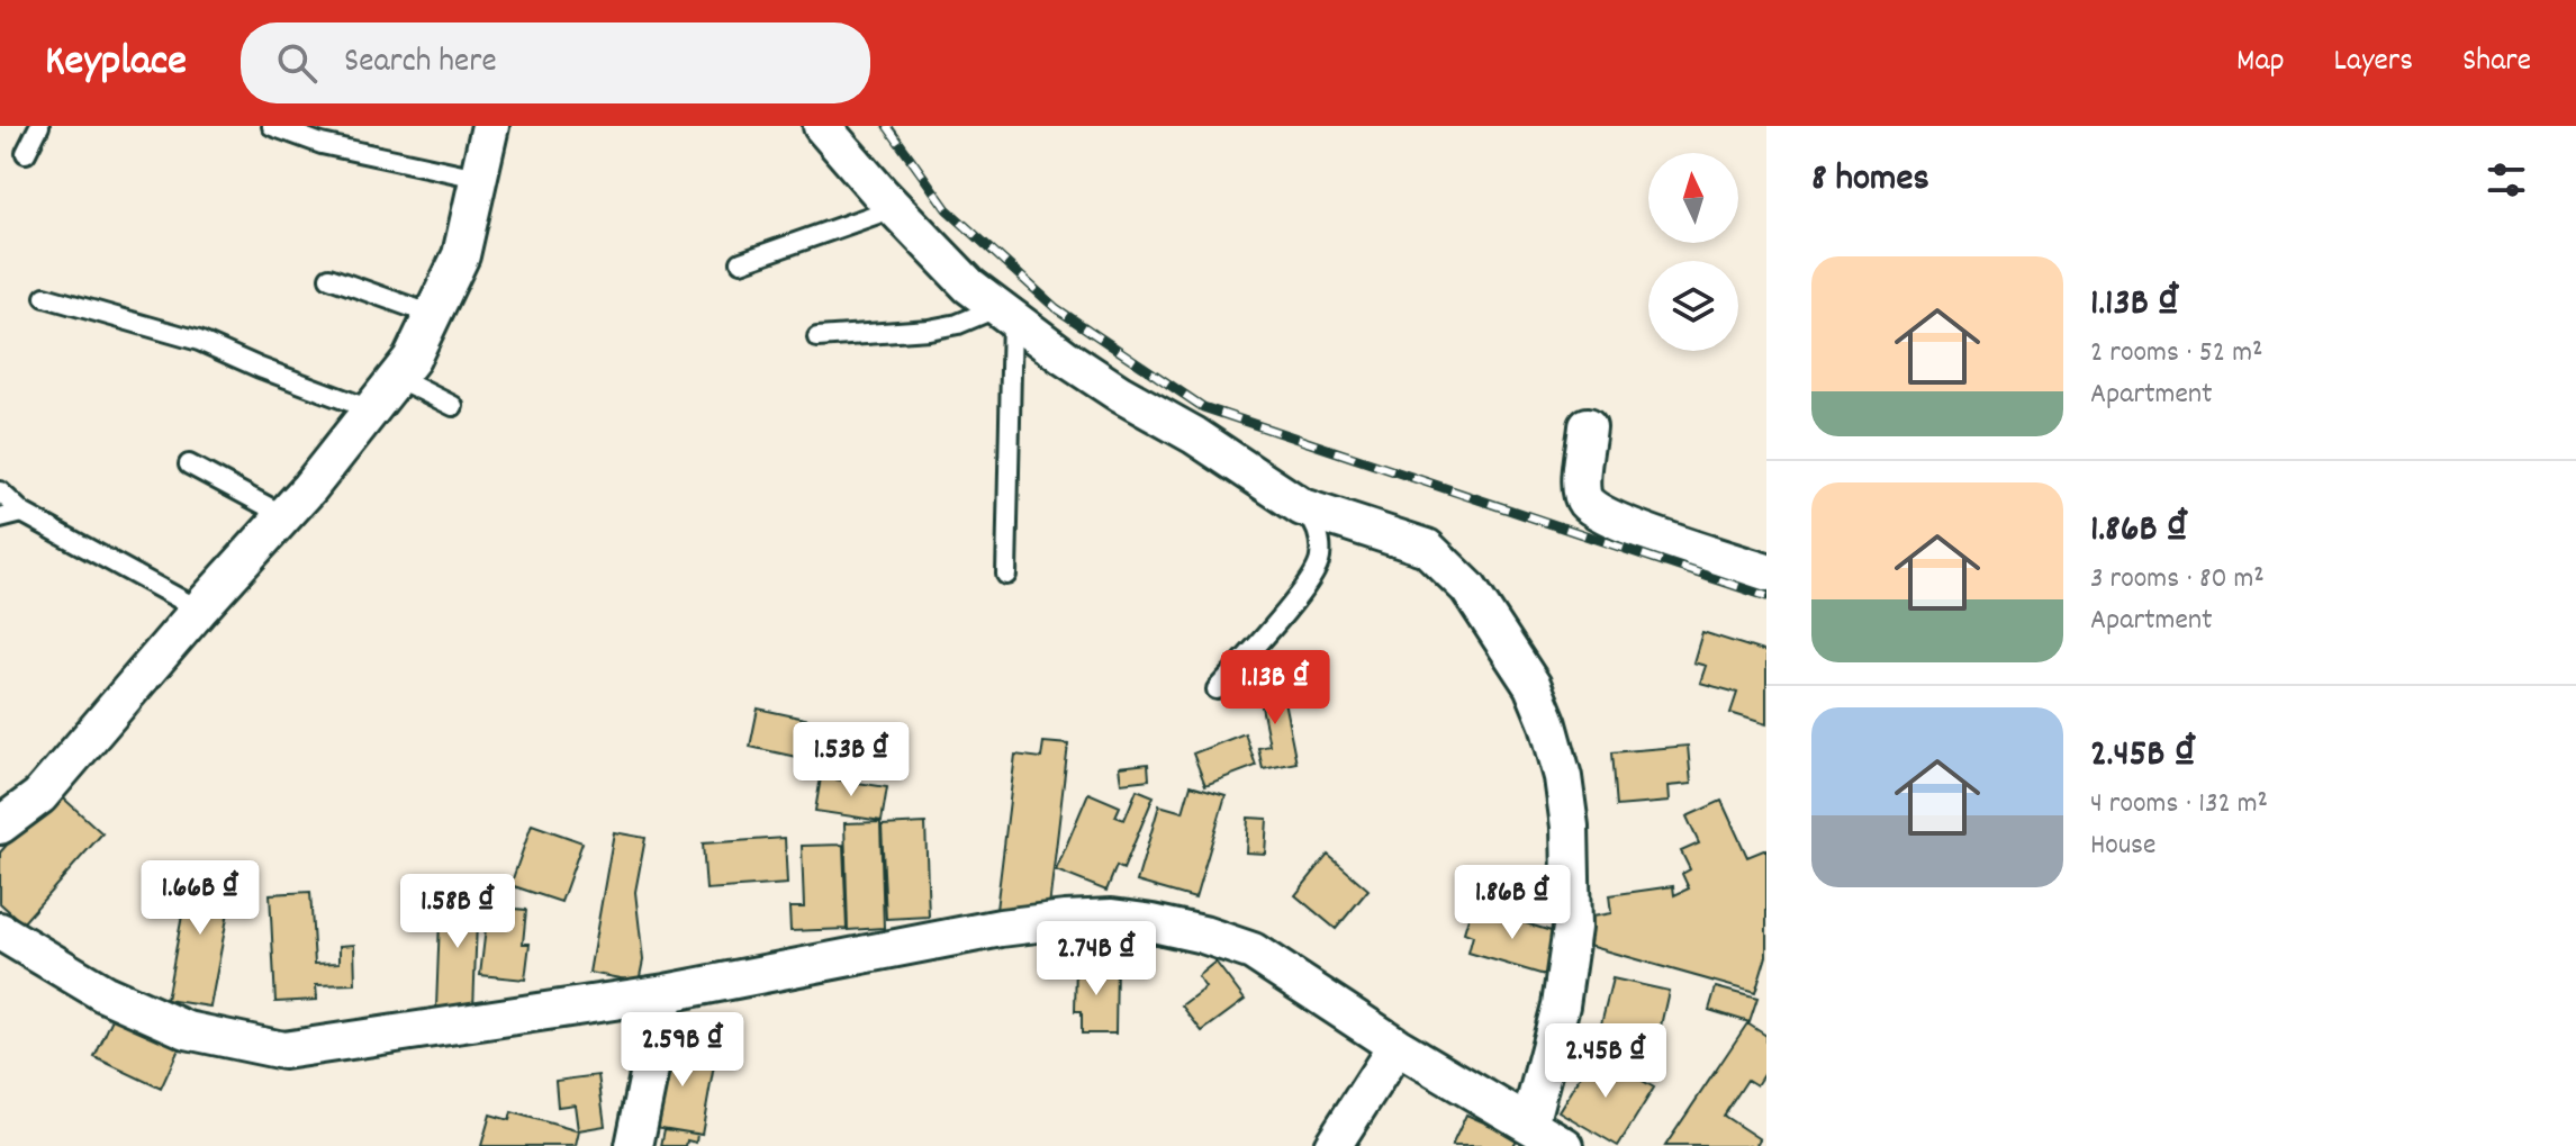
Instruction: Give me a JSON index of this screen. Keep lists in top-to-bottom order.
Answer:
{
  "north": "top",
  "page": {
    "header": "Keyplace",
    "search": "Search here",
    "nav": ["Map", "Layers", "Share"],
    "heading": "8 homes",
    "list": [
      {
        "name": "1.13B ₫",
        "note": "2 rooms · 52 m² · Apartment"
      },
      {
        "name": "1.86B ₫",
        "note": "3 rooms · 80 m² · Apartment"
      },
      {
        "name": "2.45B ₫",
        "note": "4 rooms · 132 m² · House"
      }
    ],
    "price": [
      "1.13B ₫",
      "1.53B ₫",
      "1.66B ₫",
      "1.86B ₫",
      "1.58B ₫",
      "2.74B ₫",
      "2.59B ₫",
      "2.45B ₫"
    ]
  }
}
